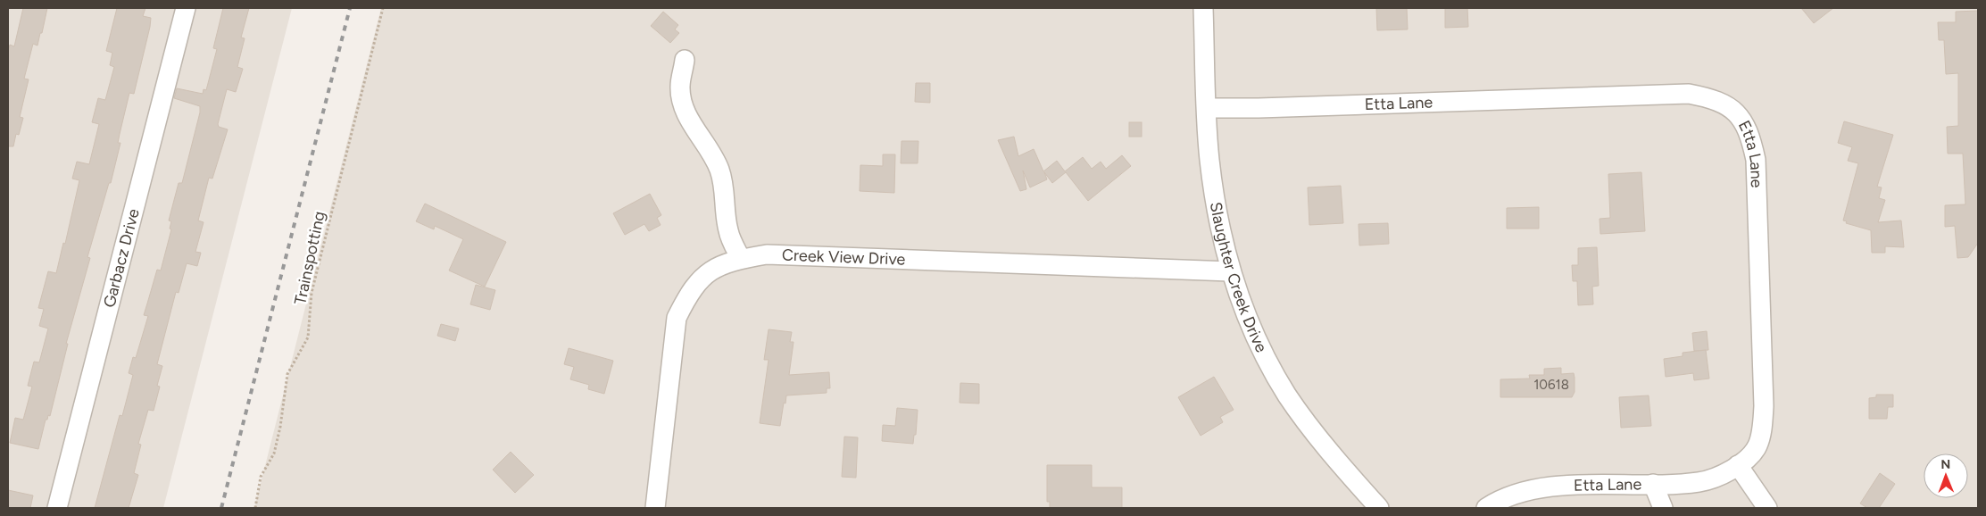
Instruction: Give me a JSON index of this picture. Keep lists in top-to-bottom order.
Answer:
{
  "streets": {
    "street": [
      "Etta Lane",
      "Creek View Drive",
      "Garbacz Drive",
      "Slaughter Creek Drive"
    ],
    "path": ["Trainspotting"]
  },
  "crossings": [
    ["Etta Lane", "Slaughter Creek Drive"],
    ["Creek View Drive", "Slaughter Creek Drive"]
  ],
  "house_numbers": ["10618"],
  "north": "top"
}
